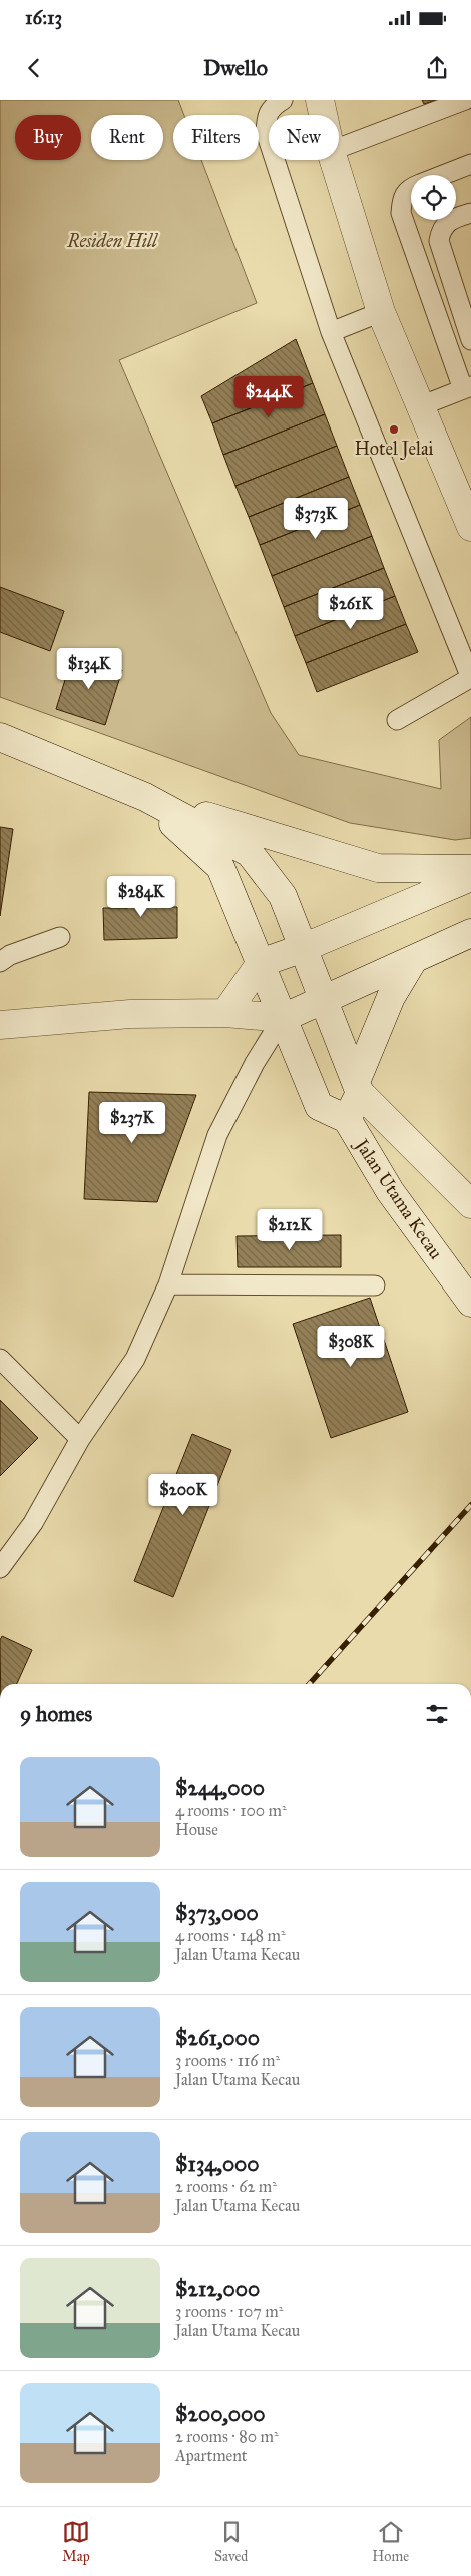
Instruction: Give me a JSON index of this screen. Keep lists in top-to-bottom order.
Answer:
{
  "streets": {
    "street": ["Jalan Utama Kecau"]
  },
  "parks": ["Residen Hill"],
  "places": ["Hotel Jelai"],
  "page": {
    "status": "16:13",
    "header": "Dwello",
    "chip": [
      "Buy",
      "Rent",
      "Filters",
      "New"
    ],
    "price": [
      "$244K",
      "$373K",
      "$261K",
      "$134K",
      "$284K",
      "$237K",
      "$212K",
      "$308K",
      "$200K"
    ],
    "heading": "9 homes",
    "list": [
      {
        "name": "$244,000",
        "note": "4 rooms · 100 m² · House"
      },
      {
        "name": "$373,000",
        "note": "4 rooms · 148 m² · Jalan Utama Kecau"
      },
      {
        "name": "$261,000",
        "note": "3 rooms · 116 m² · Jalan Utama Kecau"
      },
      {
        "name": "$134,000",
        "note": "2 rooms · 62 m² · Jalan Utama Kecau"
      },
      {
        "name": "$212,000",
        "note": "3 rooms · 107 m² · Jalan Utama Kecau"
      },
      {
        "name": "$200,000",
        "note": "2 rooms · 80 m² · Apartment"
      }
    ],
    "tabs": ["Map", "Saved", "Home"]
  }
}
